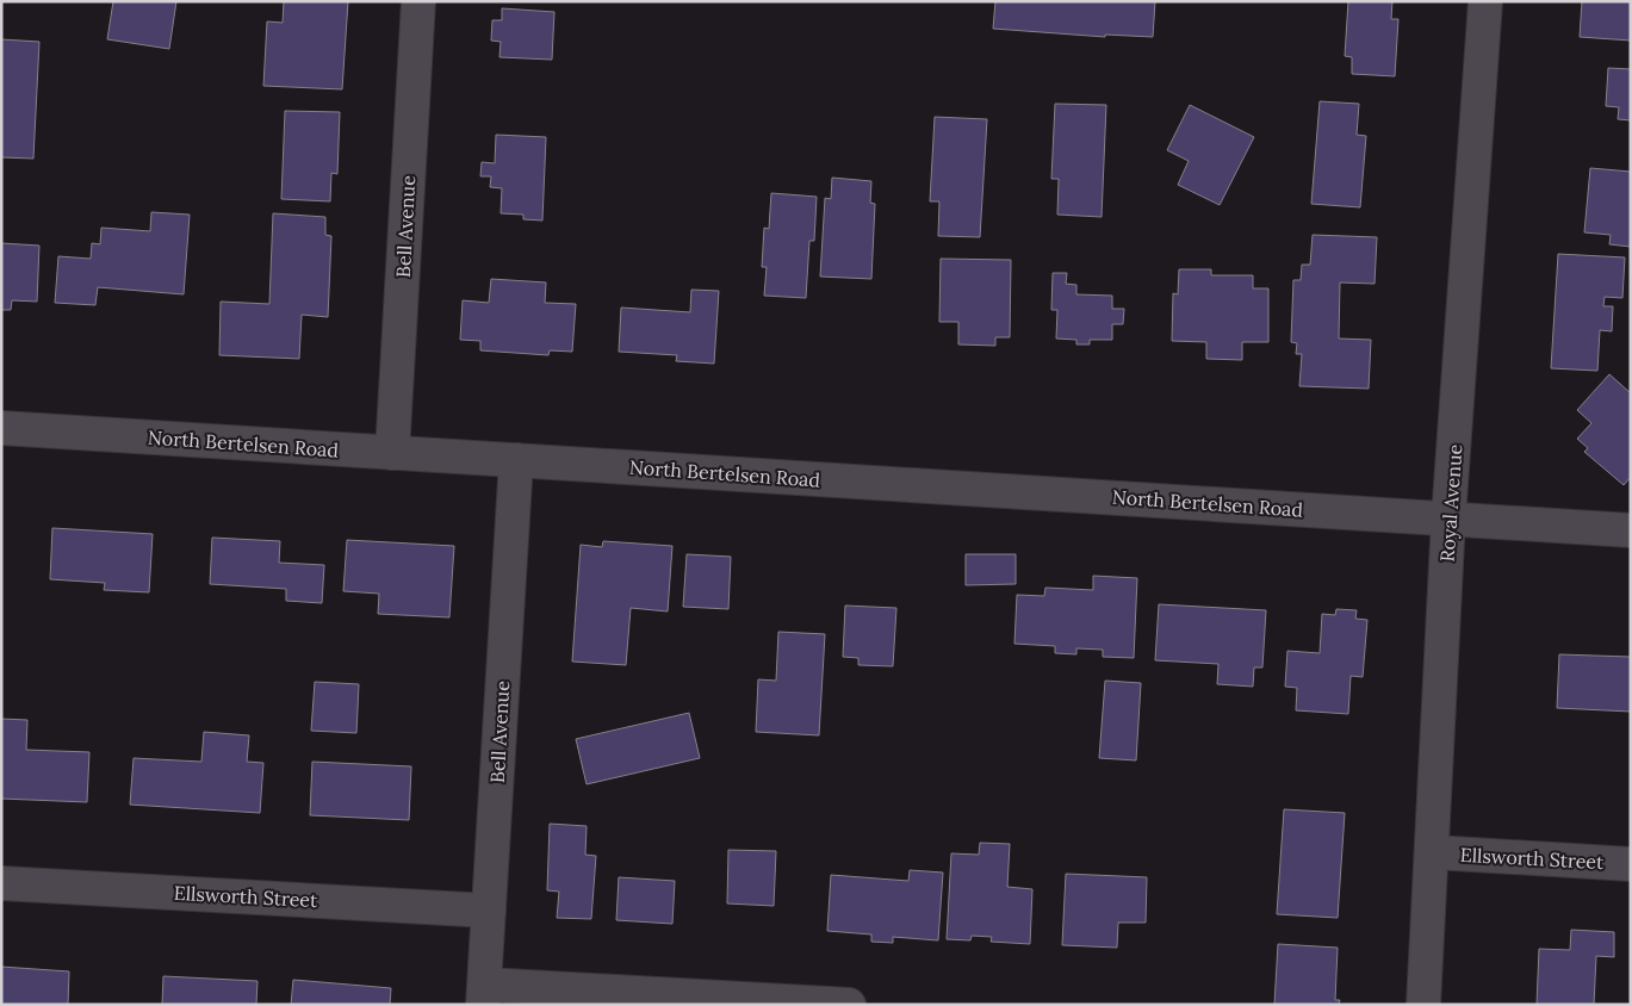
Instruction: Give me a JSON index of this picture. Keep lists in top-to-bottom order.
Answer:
{
  "streets": {
    "street": [
      "Bell Avenue",
      "North Bertelsen Road",
      "Royal Avenue",
      "Ellsworth Street"
    ]
  },
  "crossings": [
    ["Bell Avenue", "North Bertelsen Road"],
    ["Bell Avenue", "Ellsworth Street"],
    ["North Bertelsen Road", "Royal Avenue"],
    ["Royal Avenue", "Ellsworth Street"]
  ]
}
